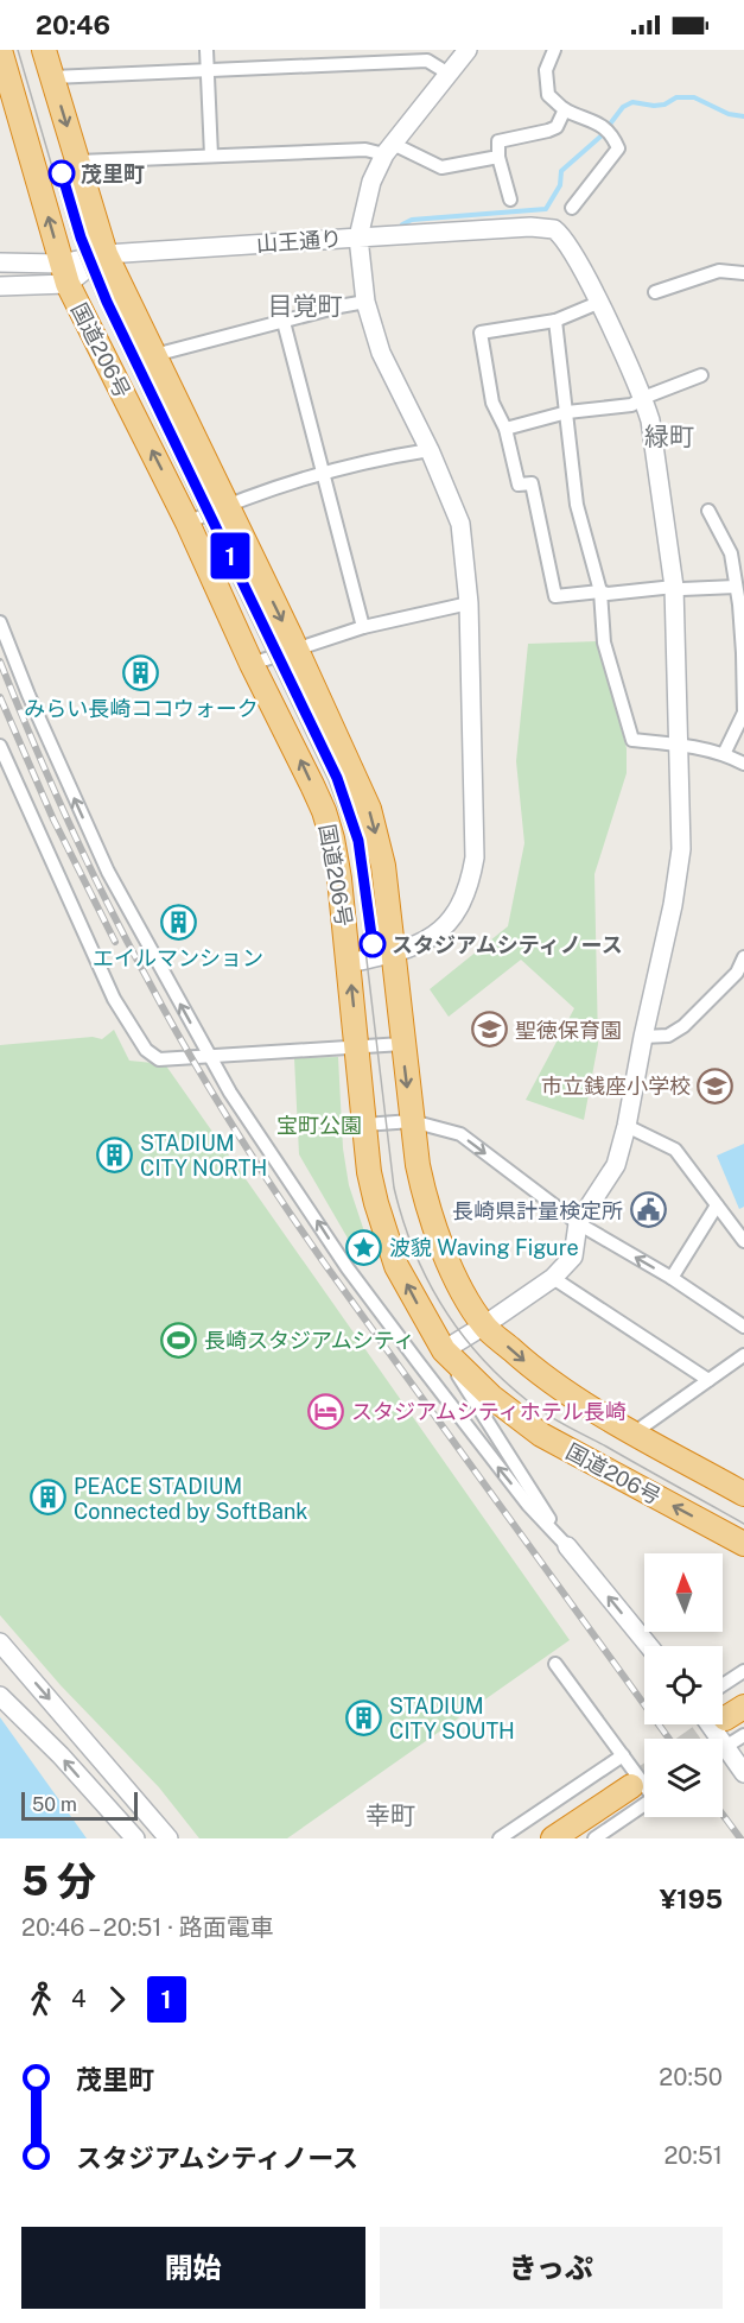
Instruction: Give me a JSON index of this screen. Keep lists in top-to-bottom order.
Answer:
{
  "streets": {
    "highway": ["国道206号"],
    "street": ["山王通り"]
  },
  "crossings": [
    ["山王通り", "国道206号"]
  ],
  "districts": ["目覚町", "緑町", "幸町"],
  "parks": ["宝町公園"],
  "places": {
    "other": ["茂里町", "スタジアムシティノース"],
    "building": [
      "みらい長崎ココウォーク",
      "エイルマンション",
      "STADIUM CITY NORTH",
      "PEACE STADIUM Connected by SoftBank",
      "STADIUM CITY SOUTH"
    ],
    "school or university": ["聖徳保育園", "市立銭座小学校"],
    "public building": ["長崎県計量検定所"],
    "place": ["波貌 Waving Figure"],
    "sports": ["長崎スタジアムシティ"],
    "hotel": ["スタジアムシティホテル長崎"]
  },
  "lines": ["tram line 1"],
  "scale_bar": "50 m",
  "north": "top",
  "page": {
    "status": "20:46",
    "on_map": "1",
    "scale": "50 m",
    "heading": ["5 分", "20:46 – 20:51 · 路面電車", "¥195"],
    "legs": ["4", "1"],
    "list": [
      {
        "name": "茂里町",
        "value": "20:50"
      },
      {
        "name": "スタジアムシティノース",
        "value": "20:51"
      }
    ],
    "buttons": ["開始", "きっぷ"]
  }
}
